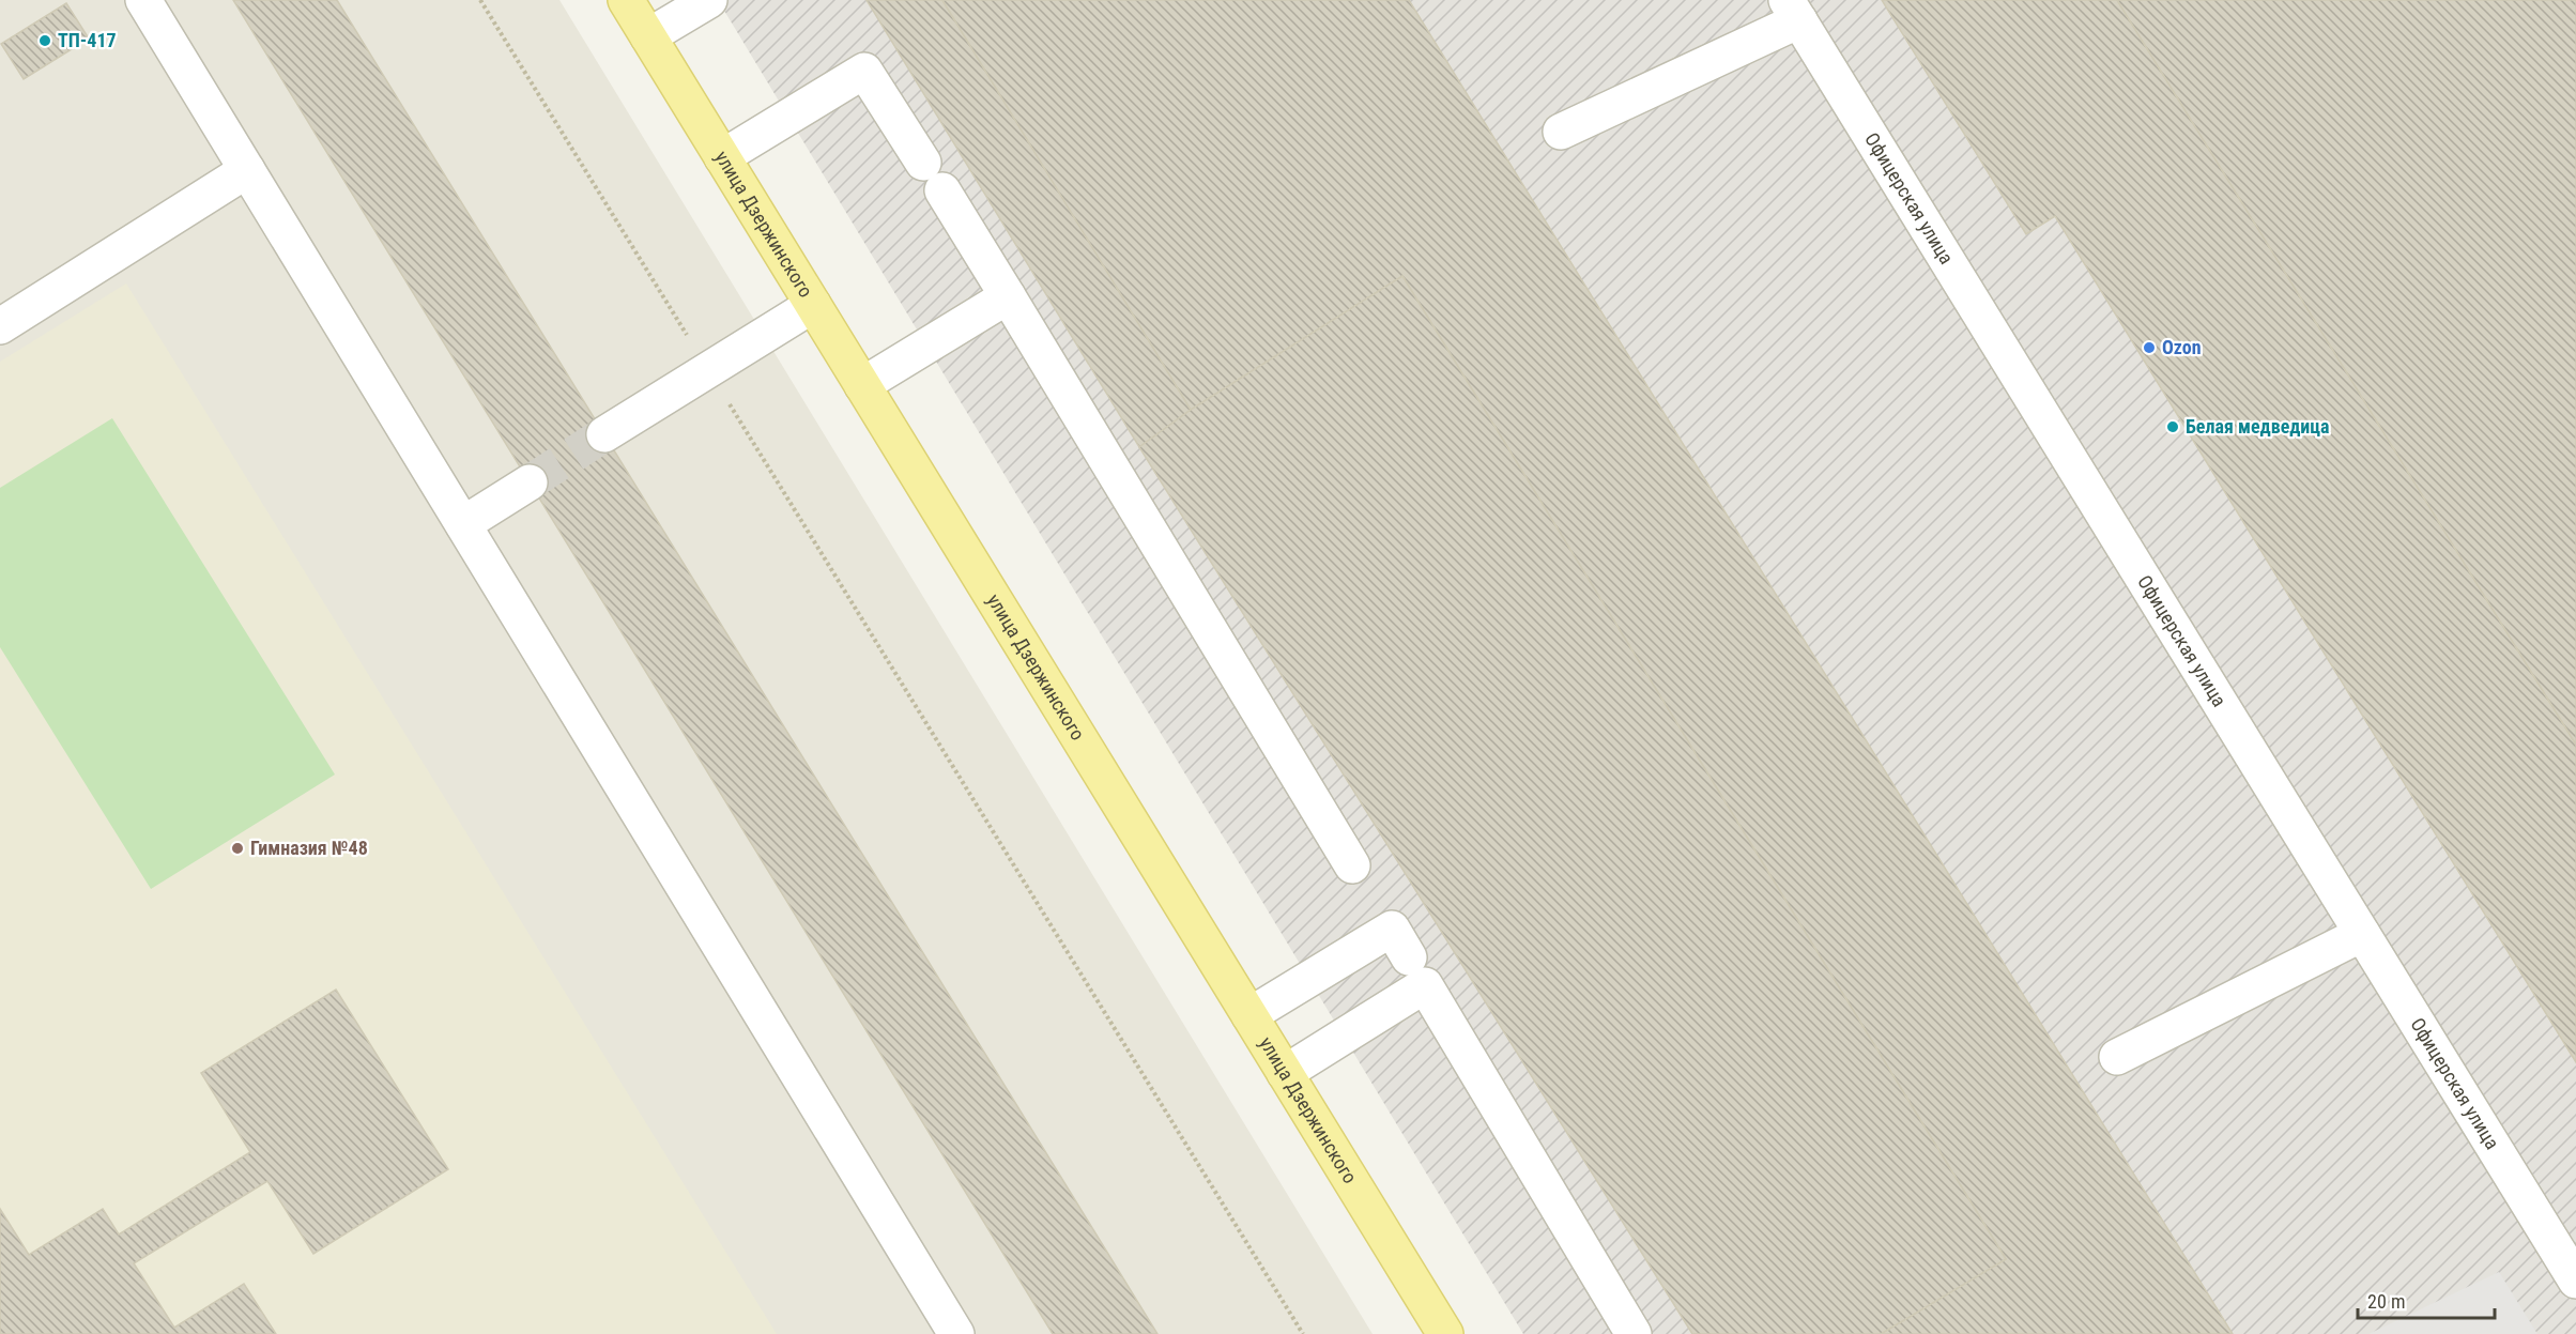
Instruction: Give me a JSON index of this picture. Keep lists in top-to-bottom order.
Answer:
{
  "streets": {
    "main road": ["улица Дзержинского"],
    "street": ["Офицерская улица"]
  },
  "places": [
    "ТП-417",
    "Ozon",
    "Белая медведица",
    "Гимназия №48"
  ],
  "scale_bar": "20 m"
}
